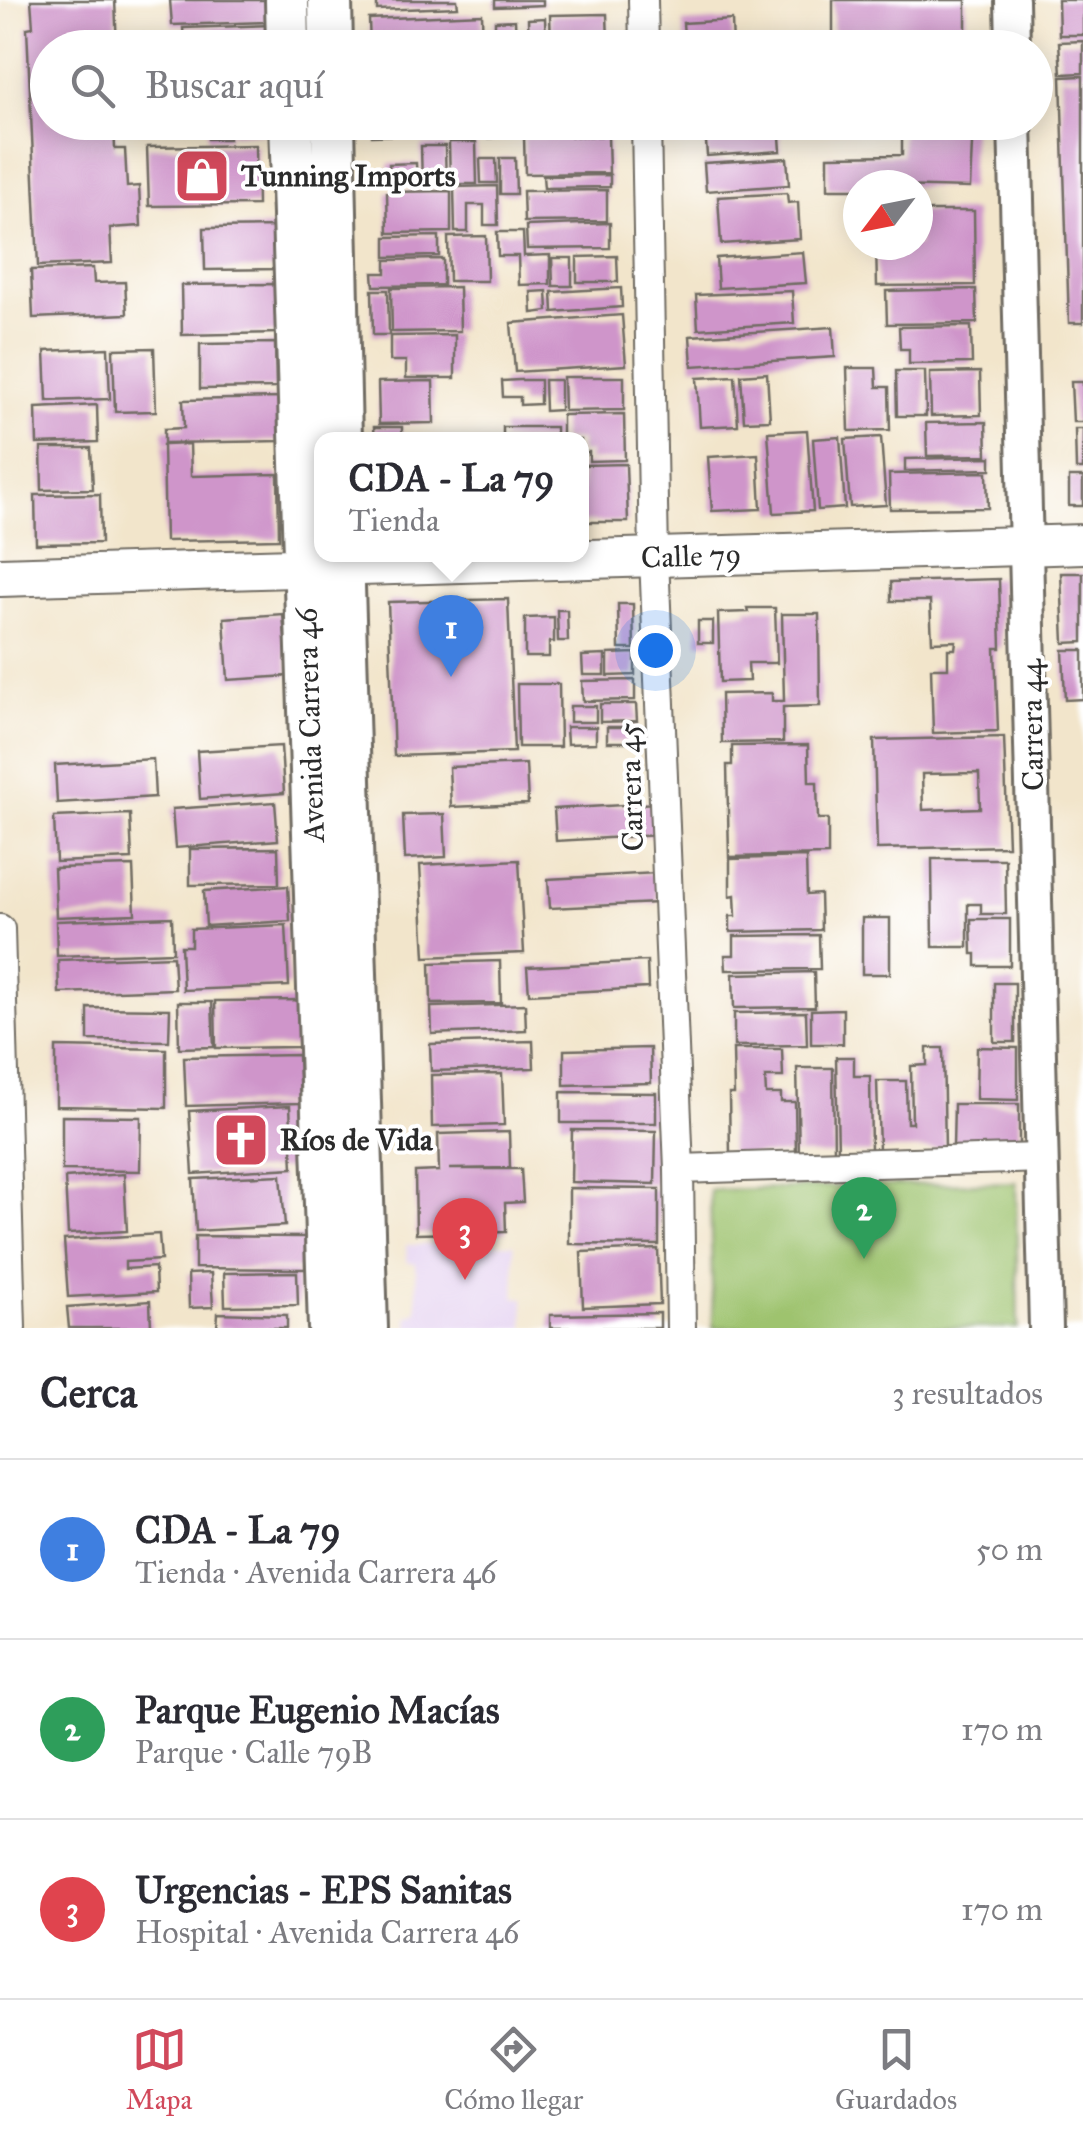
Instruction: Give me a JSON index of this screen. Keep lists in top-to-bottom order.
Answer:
{
  "streets": {
    "main road": ["Calle 79", "Avenida Carrera 46"],
    "street": ["Carrera 44", "Carrera 45"]
  },
  "crossings": [
    ["Calle 79", "Avenida Carrera 46"],
    ["Calle 79", "Carrera 44"],
    ["Calle 79", "Carrera 45"]
  ],
  "places": {
    "shop": ["Tunning Imports"],
    "church": ["Ríos de Vida"]
  },
  "north": "bottom left",
  "page": {
    "search": "Buscar aquí",
    "popup": ["CDA - La 79", "Tienda"],
    "pins": ["1", "2", "3"],
    "heading": ["Cerca", "3 resultados"],
    "list": [
      {
        "mark": "1",
        "name": "CDA - La 79",
        "note": "Tienda · Avenida Carrera 46",
        "value": "50 m"
      },
      {
        "mark": "2",
        "name": "Parque Eugenio Macías",
        "note": "Parque · Calle 79B",
        "value": "170 m"
      },
      {
        "mark": "3",
        "name": "Urgencias - EPS Sanitas",
        "note": "Hospital · Avenida Carrera 46",
        "value": "170 m"
      }
    ],
    "nav": ["Mapa", "Cómo llegar", "Guardados"]
  }
}
